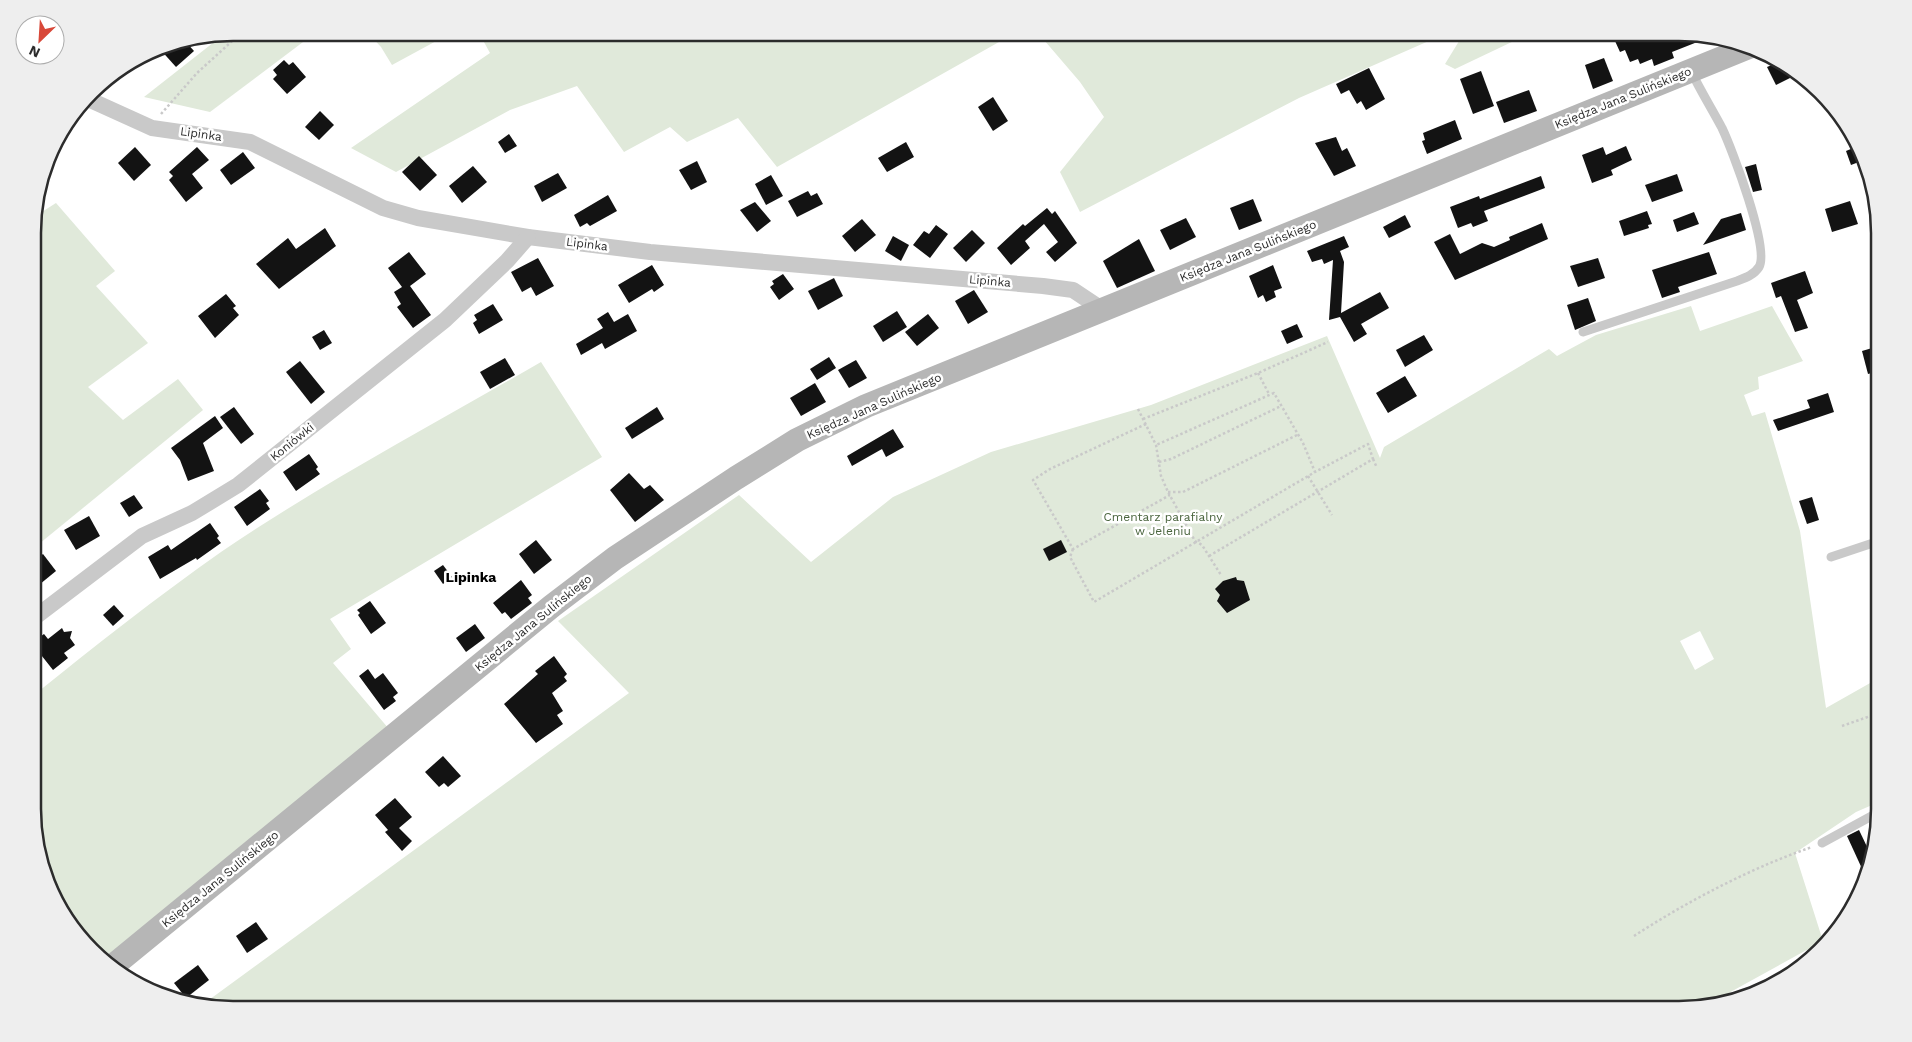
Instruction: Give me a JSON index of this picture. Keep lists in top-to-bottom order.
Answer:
{
  "streets": {
    "street": ["Księdza Jana Sulińskiego", "Lipinka", "Koniówki"]
  },
  "crossings": [
    ["Księdza Jana Sulińskiego", "Lipinka"],
    ["Lipinka", "Koniówki"]
  ],
  "districts": ["Lipinka"],
  "parks": ["Cmentarz parafialny w Jeleniu"],
  "north": "bottom left"
}
